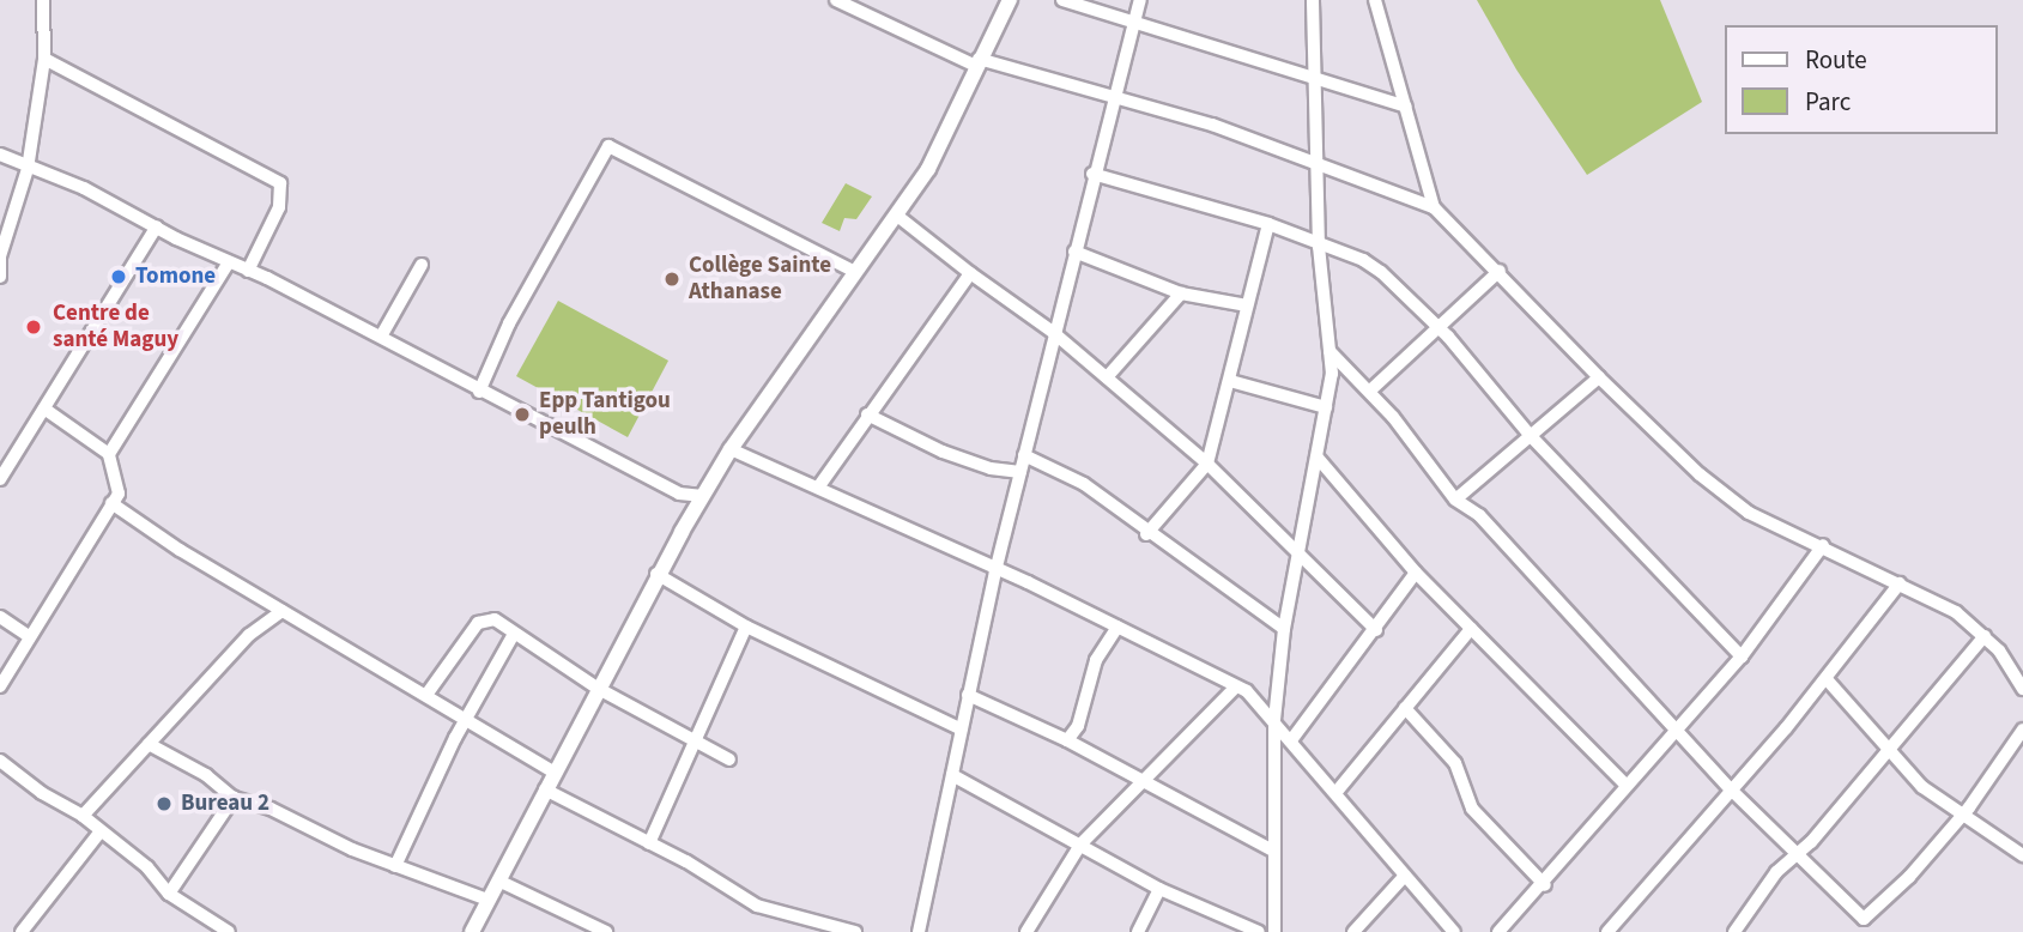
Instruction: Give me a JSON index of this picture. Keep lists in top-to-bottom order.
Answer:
{
  "places": [
    "Tomone",
    "Collège Sainte Athanase",
    "Centre de santé Maguy",
    "Epp Tantigou peulh",
    "Bureau 2"
  ],
  "legend": ["Route", "Parc"]
}
